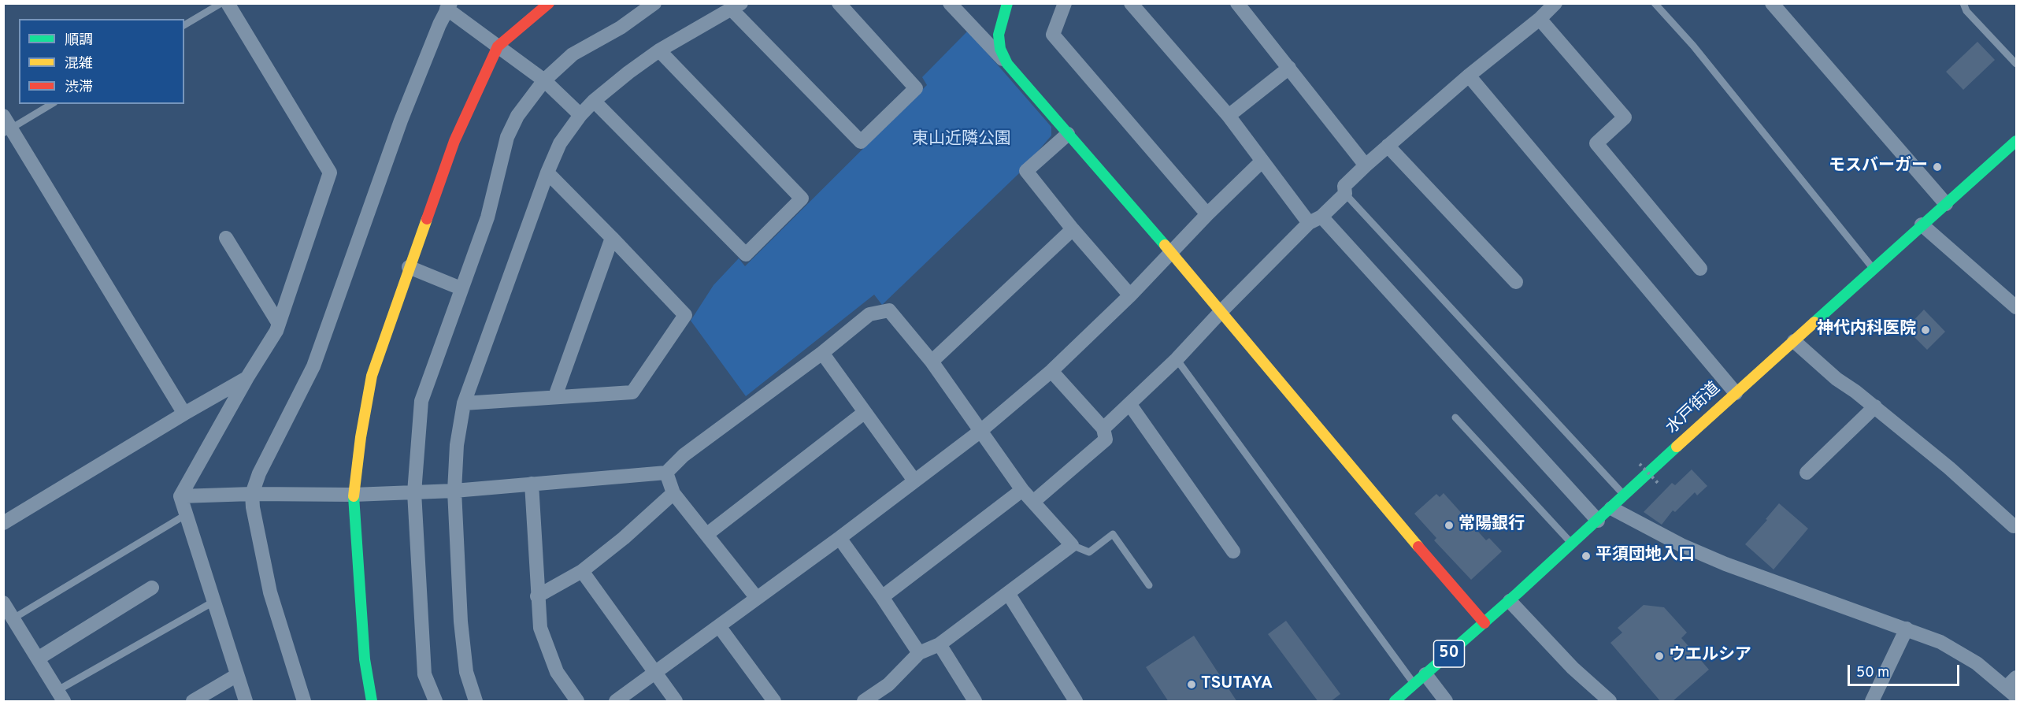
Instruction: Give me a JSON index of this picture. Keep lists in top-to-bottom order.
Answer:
{
  "streets": {
    "street": ["水戸街道", "50"]
  },
  "parks": ["東山近隣公園"],
  "places": [
    "モスバーガー",
    "神代内科医院",
    "常陽銀行",
    "平須団地入口",
    "ウエルシア",
    "TSUTAYA"
  ],
  "legend": ["順調", "混雑", "渋滞"],
  "scale_bar": "50 m"
}
